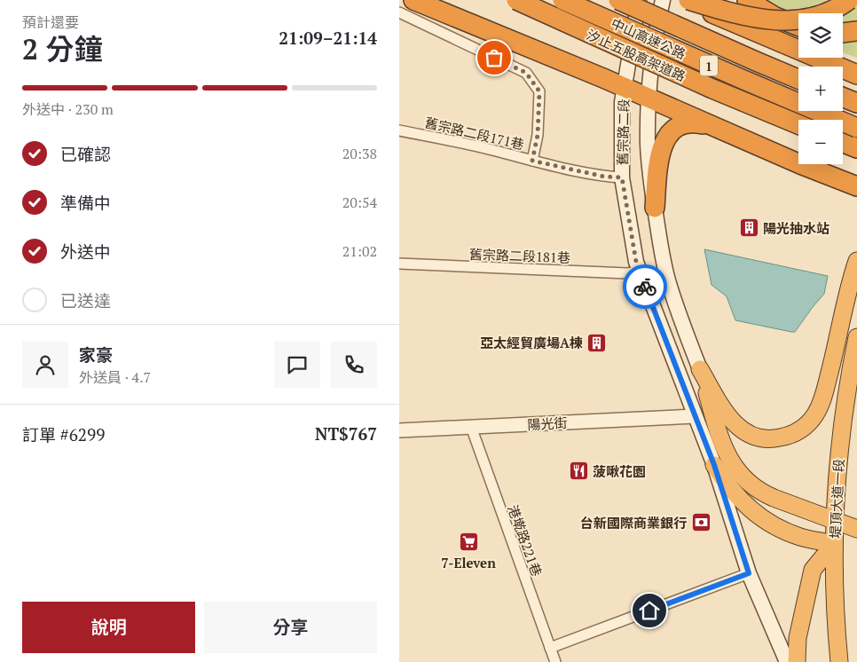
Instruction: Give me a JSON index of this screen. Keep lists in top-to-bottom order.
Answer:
{
  "streets": {
    "highway": [
      "中山高速公路",
      "汐止五股高架道路",
      "1",
      "堤頂大道一段"
    ],
    "main road": ["舊宗路二段"],
    "street": [
      "舊宗路二段171巷",
      "舊宗路二段181巷",
      "陽光街",
      "港墘路221巷"
    ]
  },
  "crossings": [
    ["舊宗路二段", "舊宗路二段171巷"],
    ["舊宗路二段", "舊宗路二段181巷"],
    ["舊宗路二段", "陽光街"],
    ["陽光街", "港墘路221巷"]
  ],
  "places": {
    "building": ["陽光抽水站", "亞太經貿廣場A棟"],
    "restaurant": ["菠啾花園"],
    "bank": ["台新國際商業銀行"],
    "supermarket": ["7-Eleven"]
  },
  "page": {
    "heading": ["2 分鐘", "預計還要", "21:09–21:14"],
    "panel": [
      "家豪",
      "外送員 · 4.7",
      "訂單 #6299",
      "NT$767"
    ],
    "map_buttons": ["+", "−"],
    "bar": "外送中 · 230 m",
    "list": [
      ["已確認", "20:38"],
      ["準備中", "20:54"],
      ["外送中", "21:02"],
      "已送達"
    ],
    "buttons": ["說明", "分享"]
  }
}
